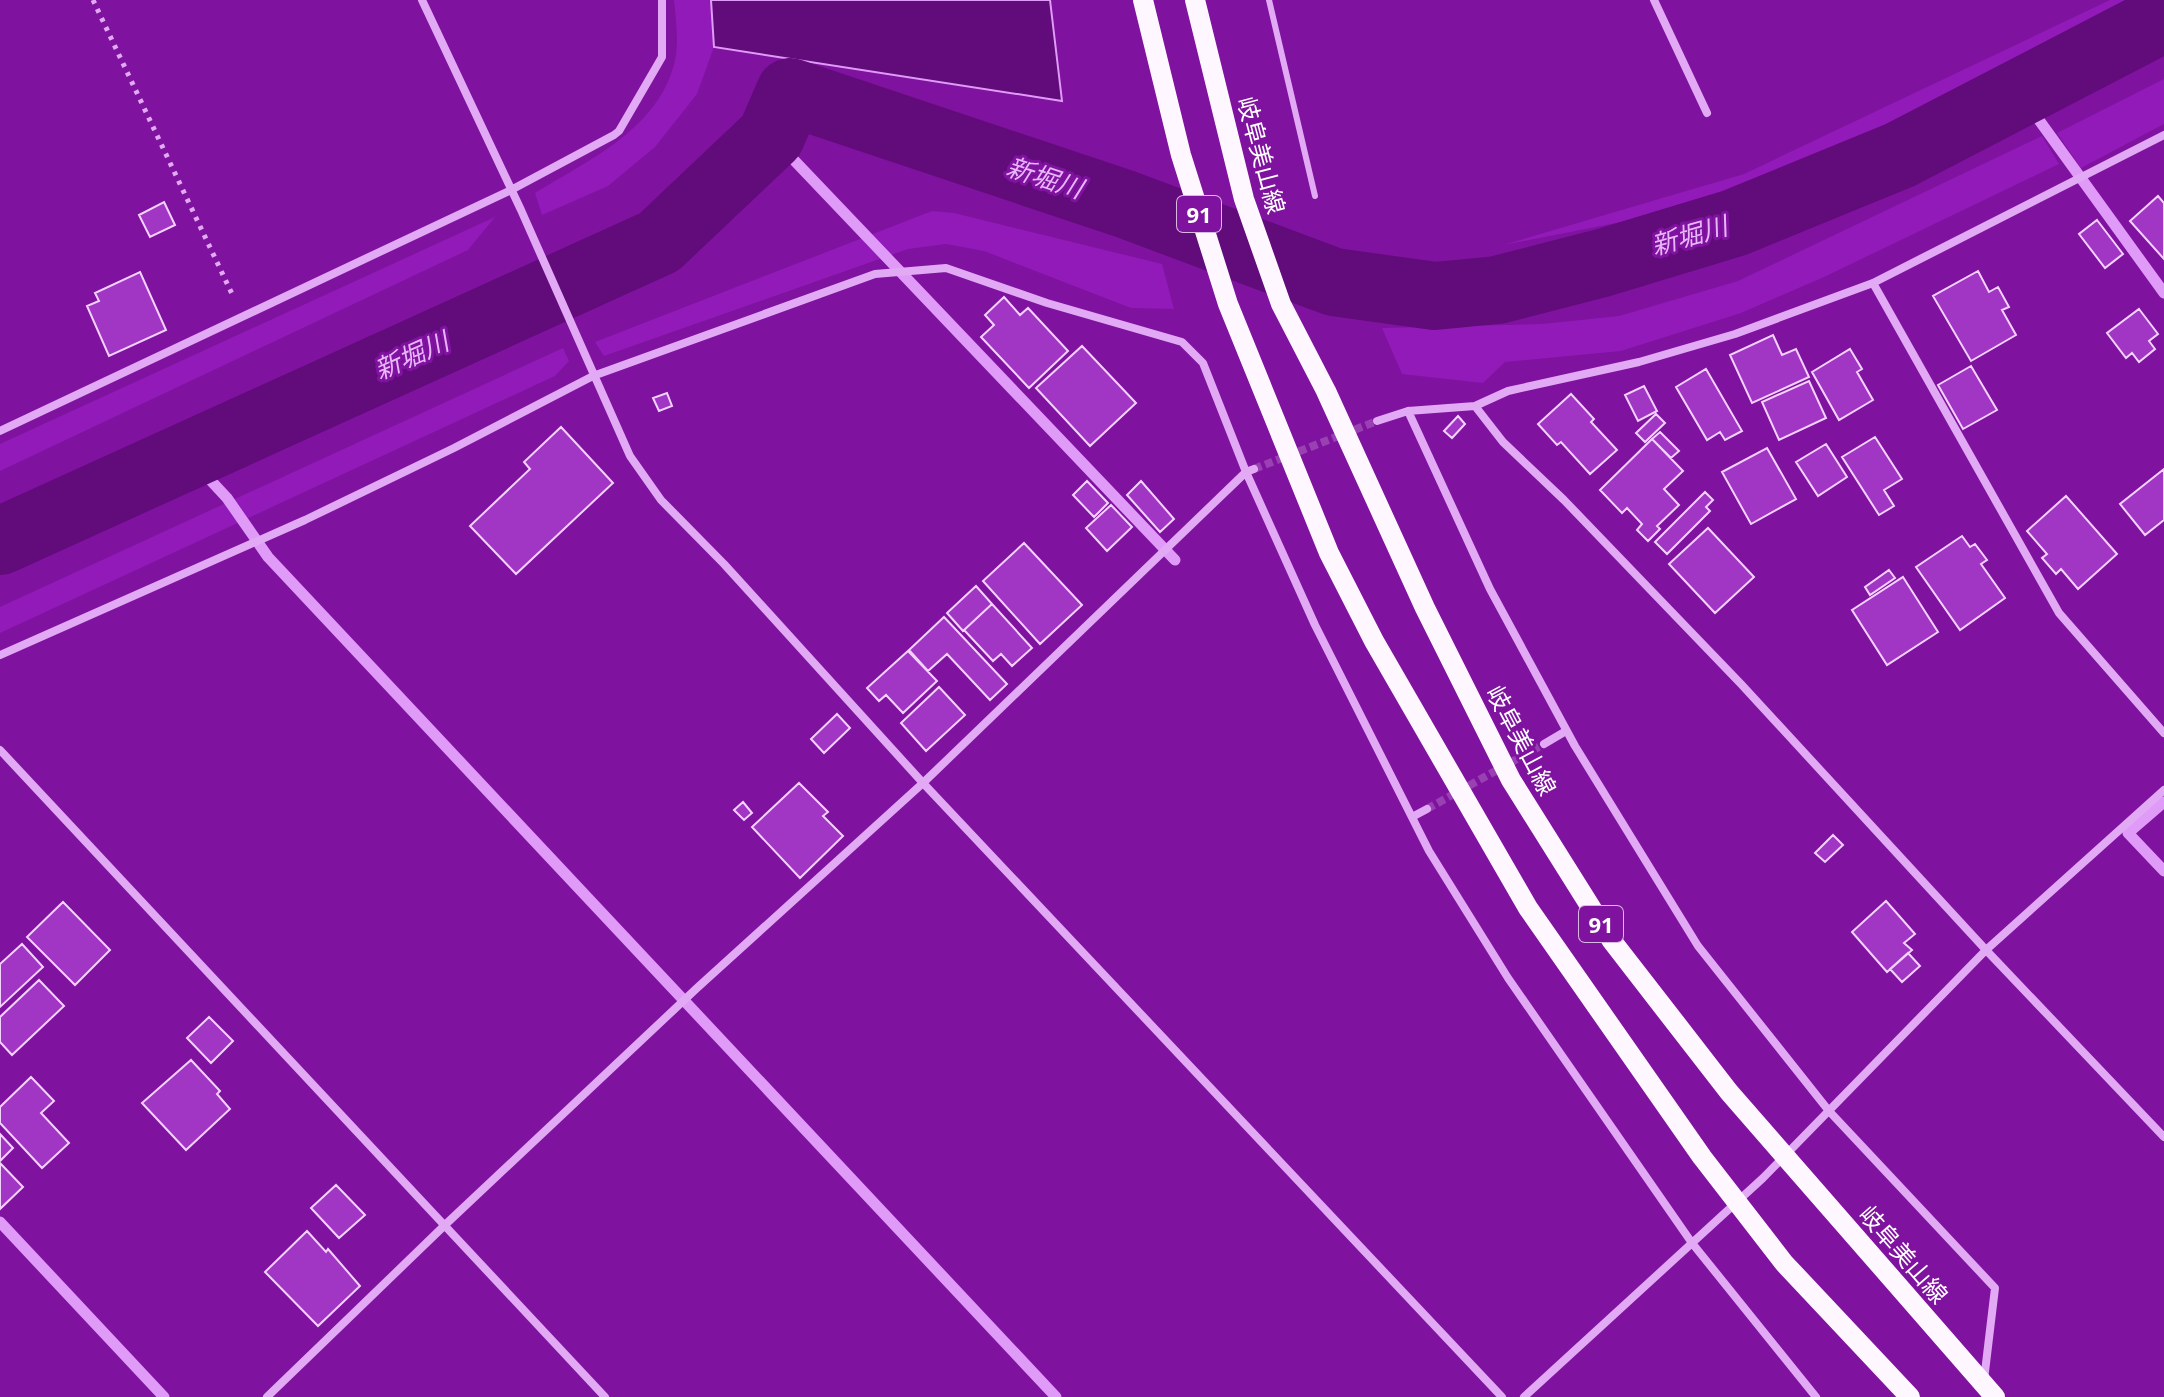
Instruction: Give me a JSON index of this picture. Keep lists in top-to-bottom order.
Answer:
{
  "streets": {
    "main road": ["岐阜美山線", "91"]
  },
  "water": ["新堀川"]
}
